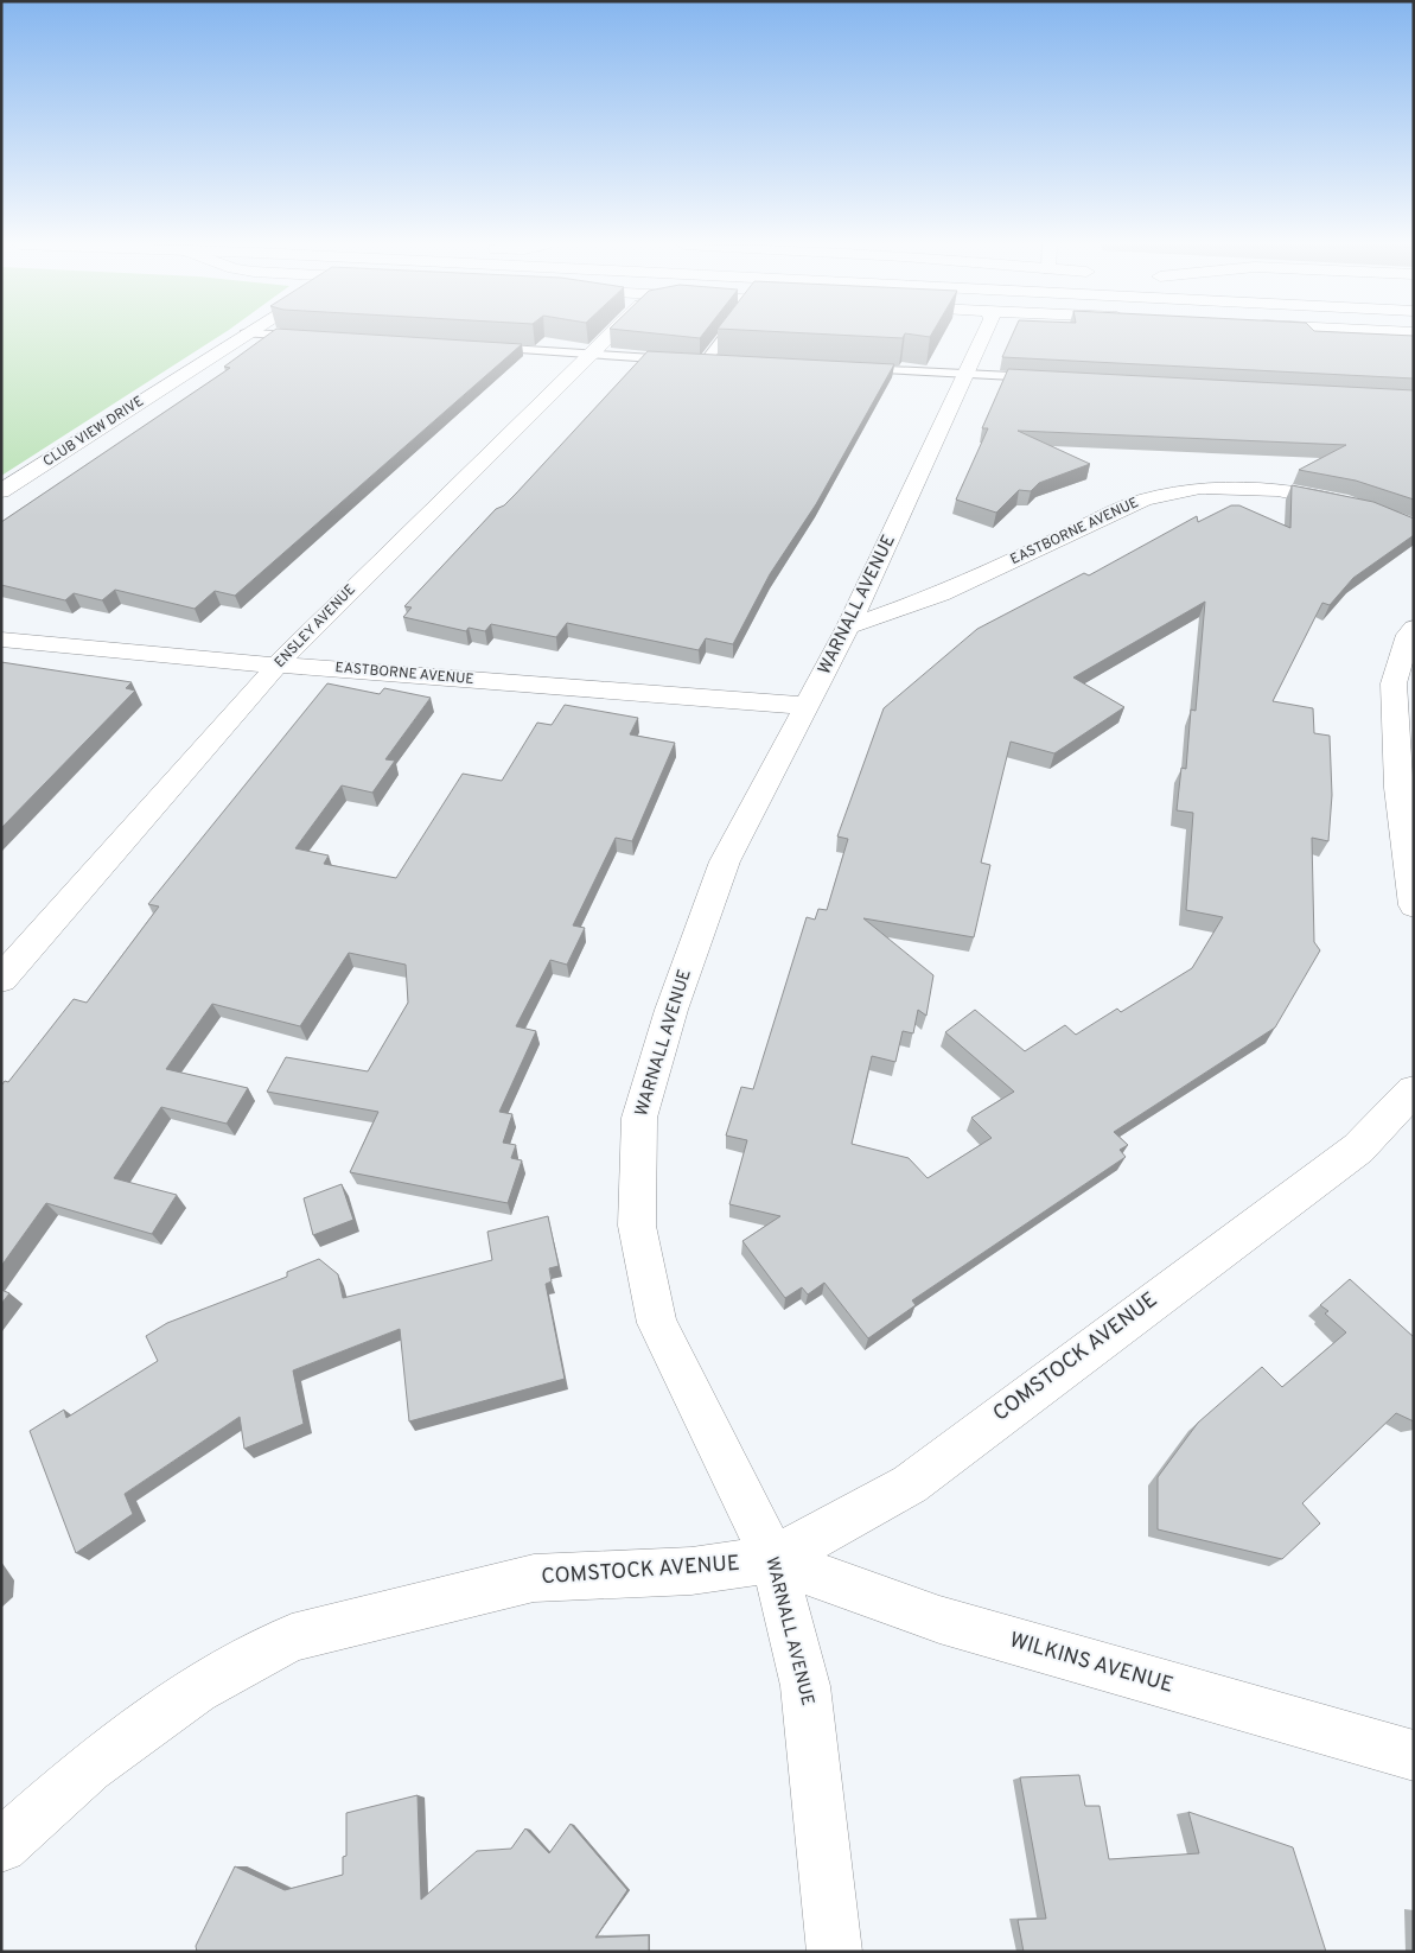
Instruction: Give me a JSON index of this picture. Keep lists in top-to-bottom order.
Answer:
{
  "streets": {
    "street": [
      "CLUB VIEW DRIVE",
      "EASTBORNE AVENUE",
      "WARNALL AVENUE",
      "ENSLEY AVENUE",
      "COMSTOCK AVENUE",
      "WILKINS AVENUE"
    ]
  },
  "crossings": [
    ["EASTBORNE AVENUE", "WARNALL AVENUE"],
    ["EASTBORNE AVENUE", "ENSLEY AVENUE"],
    ["WARNALL AVENUE", "COMSTOCK AVENUE"],
    ["WARNALL AVENUE", "WILKINS AVENUE"],
    ["COMSTOCK AVENUE", "WILKINS AVENUE"]
  ]
}
